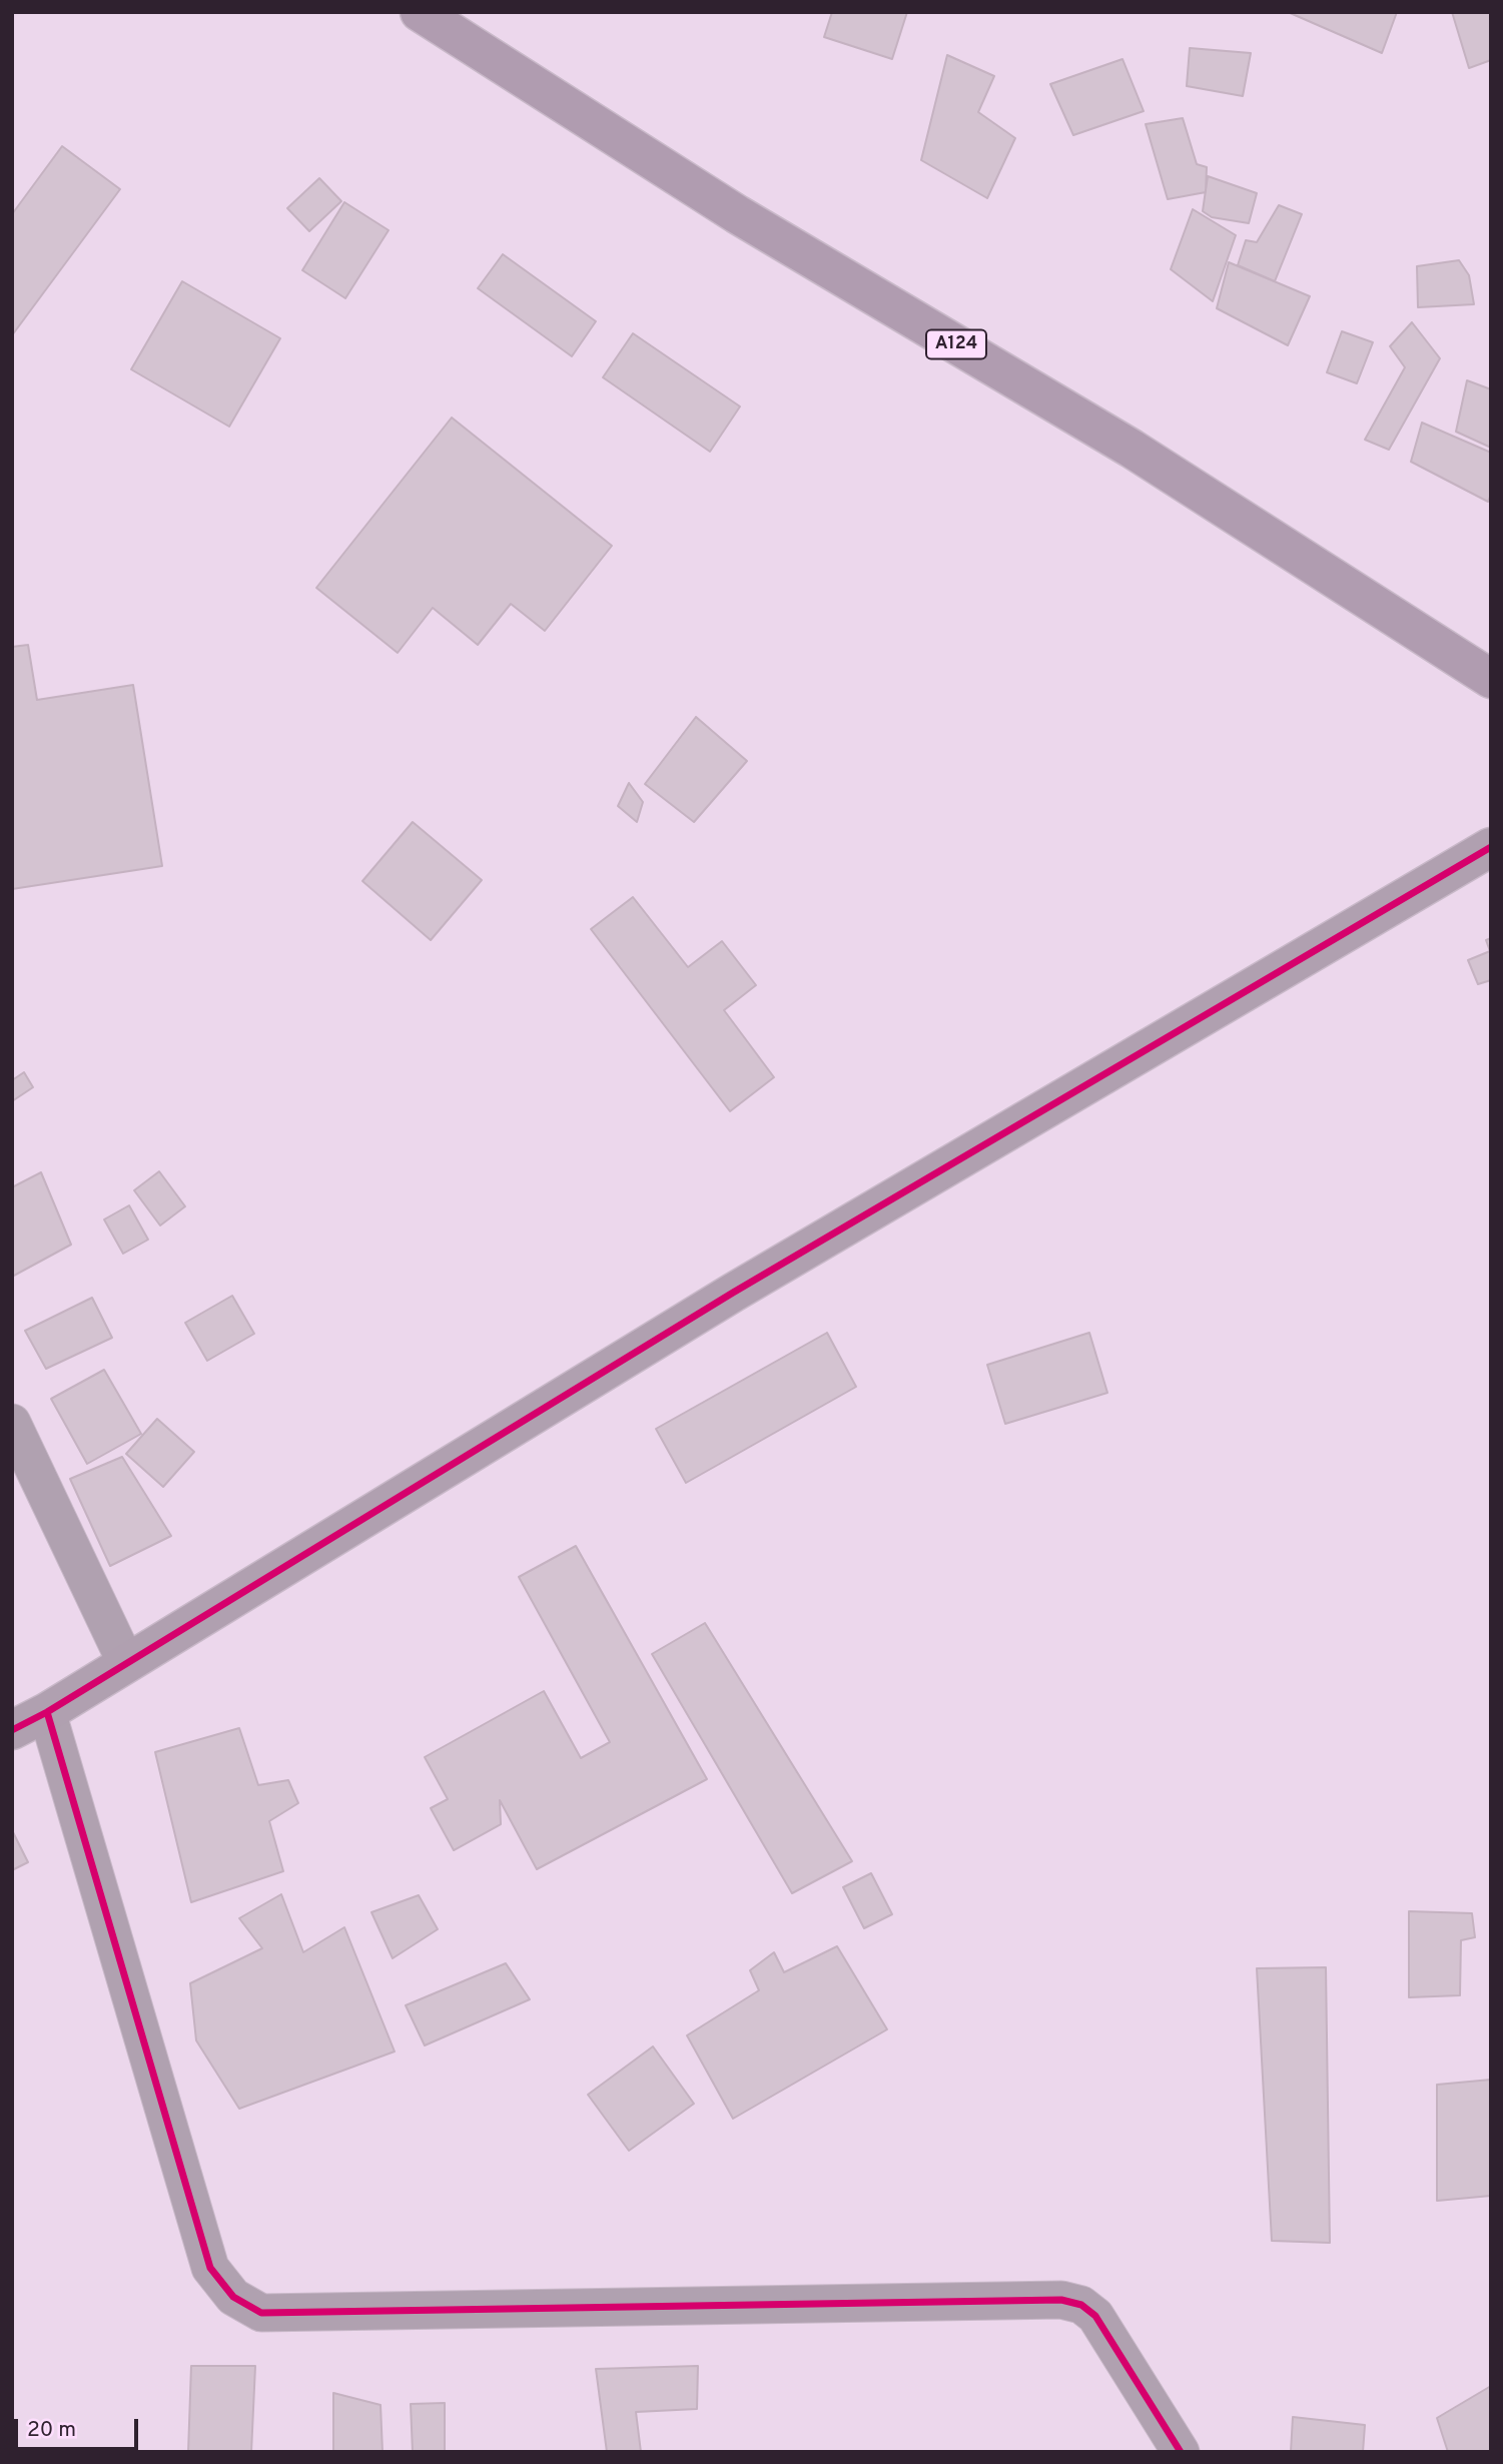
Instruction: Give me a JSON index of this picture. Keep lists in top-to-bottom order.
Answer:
{
  "streets": {
    "highway": ["A124"]
  },
  "scale_bar": "20 m"
}
